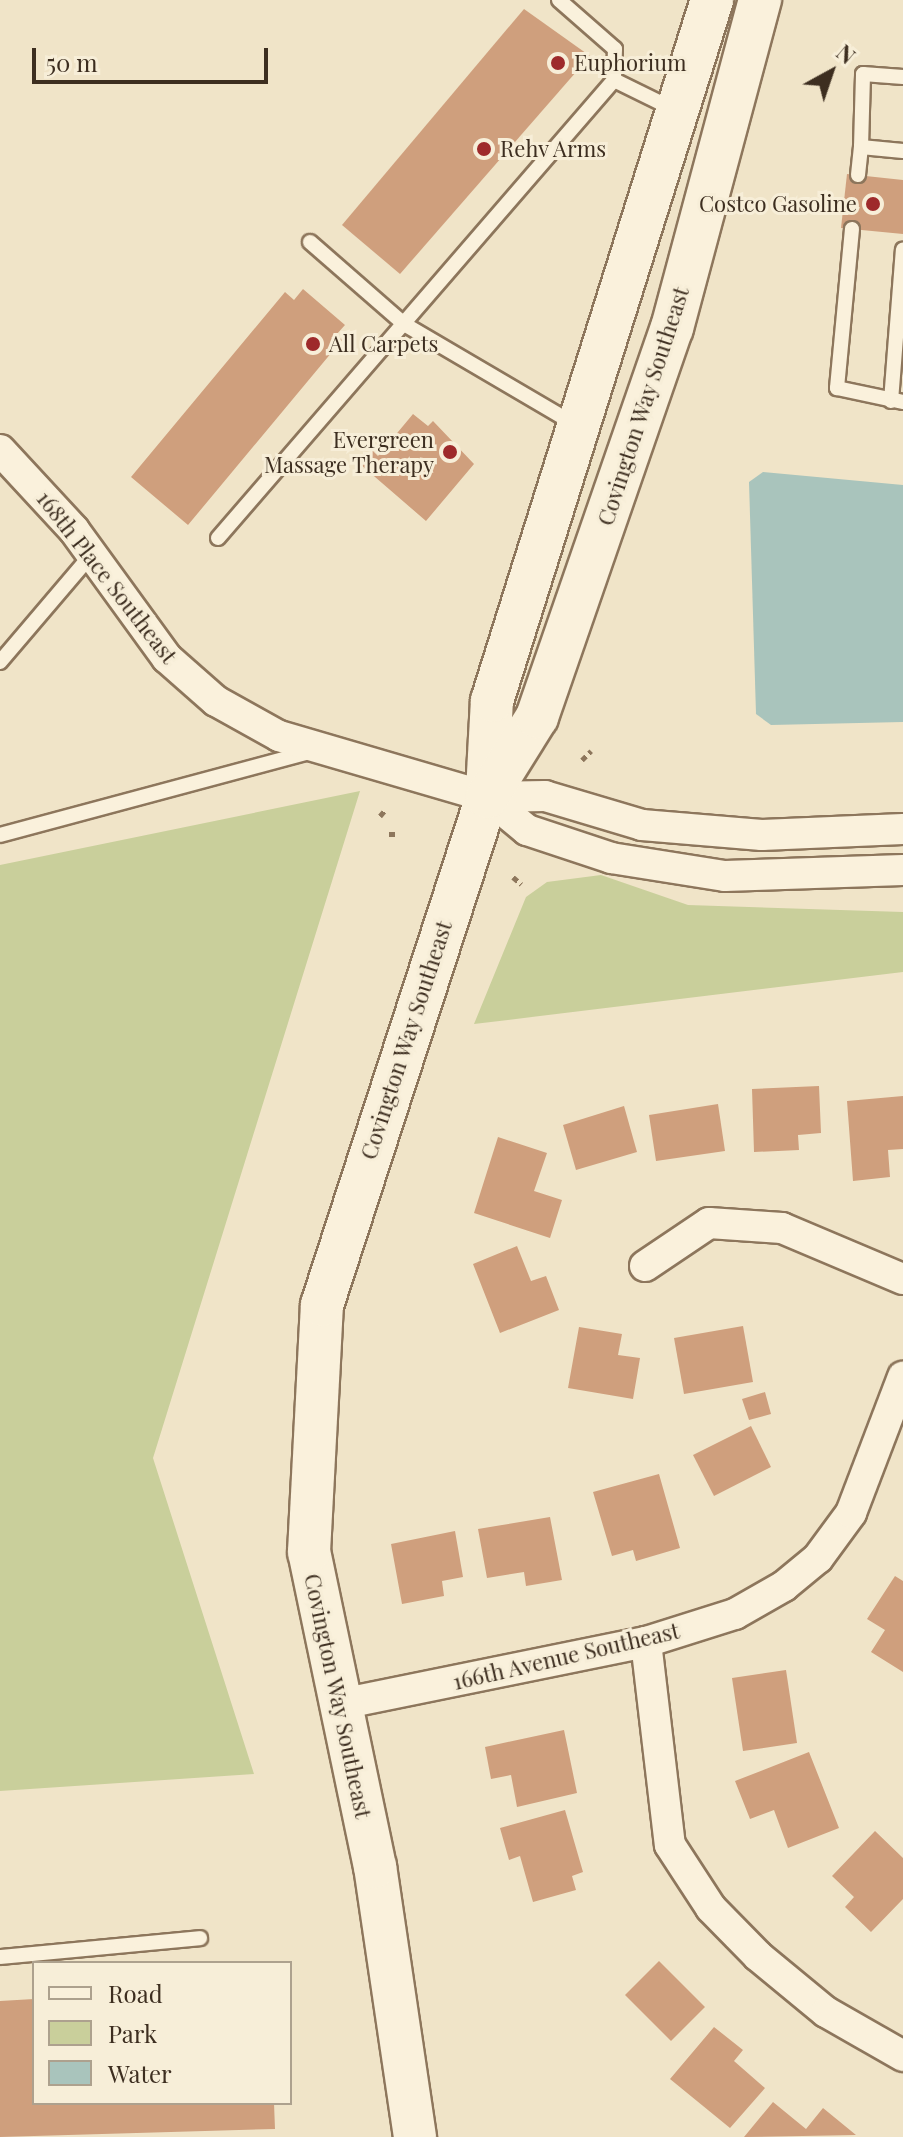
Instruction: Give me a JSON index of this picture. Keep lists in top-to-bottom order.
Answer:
{
  "streets": {
    "street": ["Covington Way Southeast", "168th Place Southeast", "166th Avenue Southeast"]
  },
  "crossings": [
    ["Covington Way Southeast", "168th Place Southeast"],
    ["Covington Way Southeast", "166th Avenue Southeast"]
  ],
  "places": [
    "Euphorium",
    "Rehv Arms",
    "Costco Gasoline",
    "All Carpets",
    "Evergreen Massage Therapy"
  ],
  "legend": ["Road", "Park", "Water"],
  "scale_bar": "50 m",
  "north": "top right"
}
